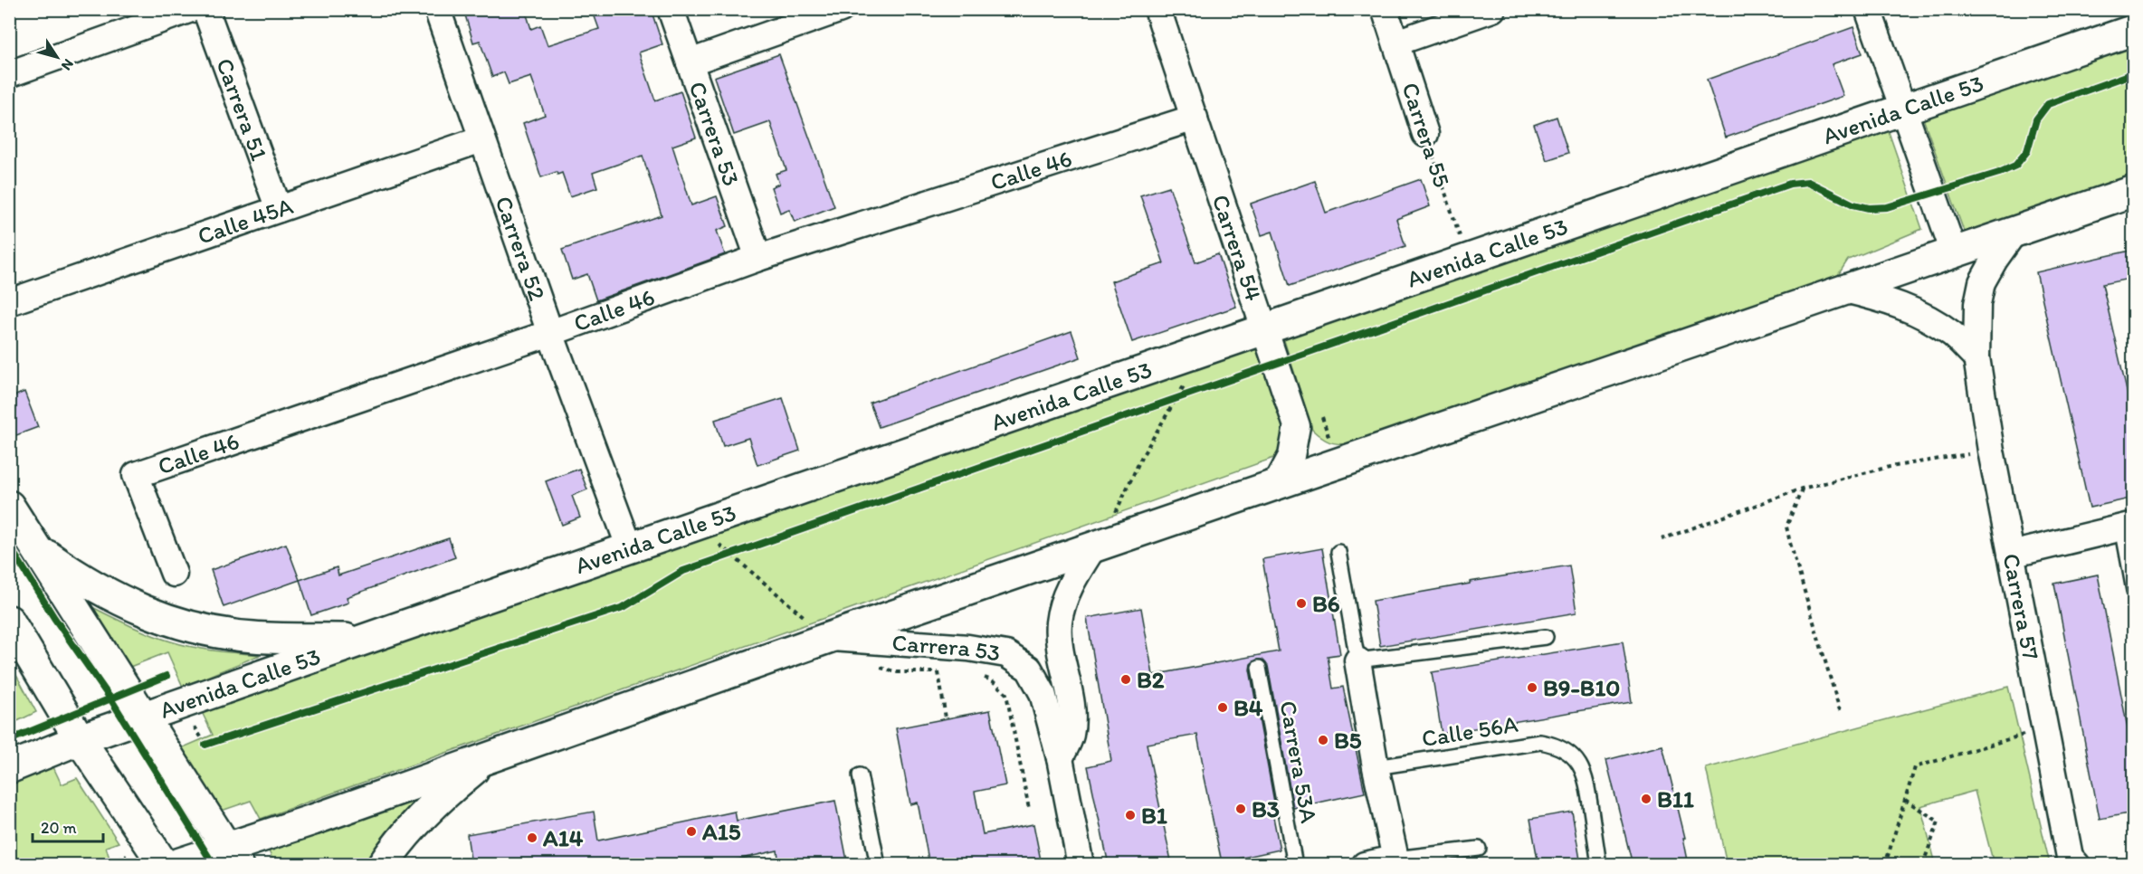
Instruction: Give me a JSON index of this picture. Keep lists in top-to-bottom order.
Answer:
{
  "streets": {
    "main road": ["Avenida Calle 53"],
    "street": [
      "Carrera 51",
      "Carrera 53",
      "Carrera 55",
      "Calle 46",
      "Calle 45A",
      "Carrera 54",
      "Carrera 52",
      "Carrera 57"
    ],
    "lane": ["Calle 56A", "Carrera 53A"]
  },
  "crossings": [
    ["Carrera 51", "Calle 45A"],
    ["Avenida Calle 53", "Carrera 55"],
    ["Avenida Calle 53", "Carrera 54"],
    ["Avenida Calle 53", "Carrera 52"],
    ["Carrera 53", "Calle 46"],
    ["Calle 46", "Carrera 54"],
    ["Calle 46", "Carrera 52"],
    ["Calle 45A", "Carrera 52"]
  ],
  "places": [
    "B6",
    "B2",
    "B9-B10",
    "B4",
    "B5",
    "B11",
    "B3",
    "B1",
    "A15",
    "A14"
  ],
  "scale_bar": "20 m",
  "north": "bottom right"
}
